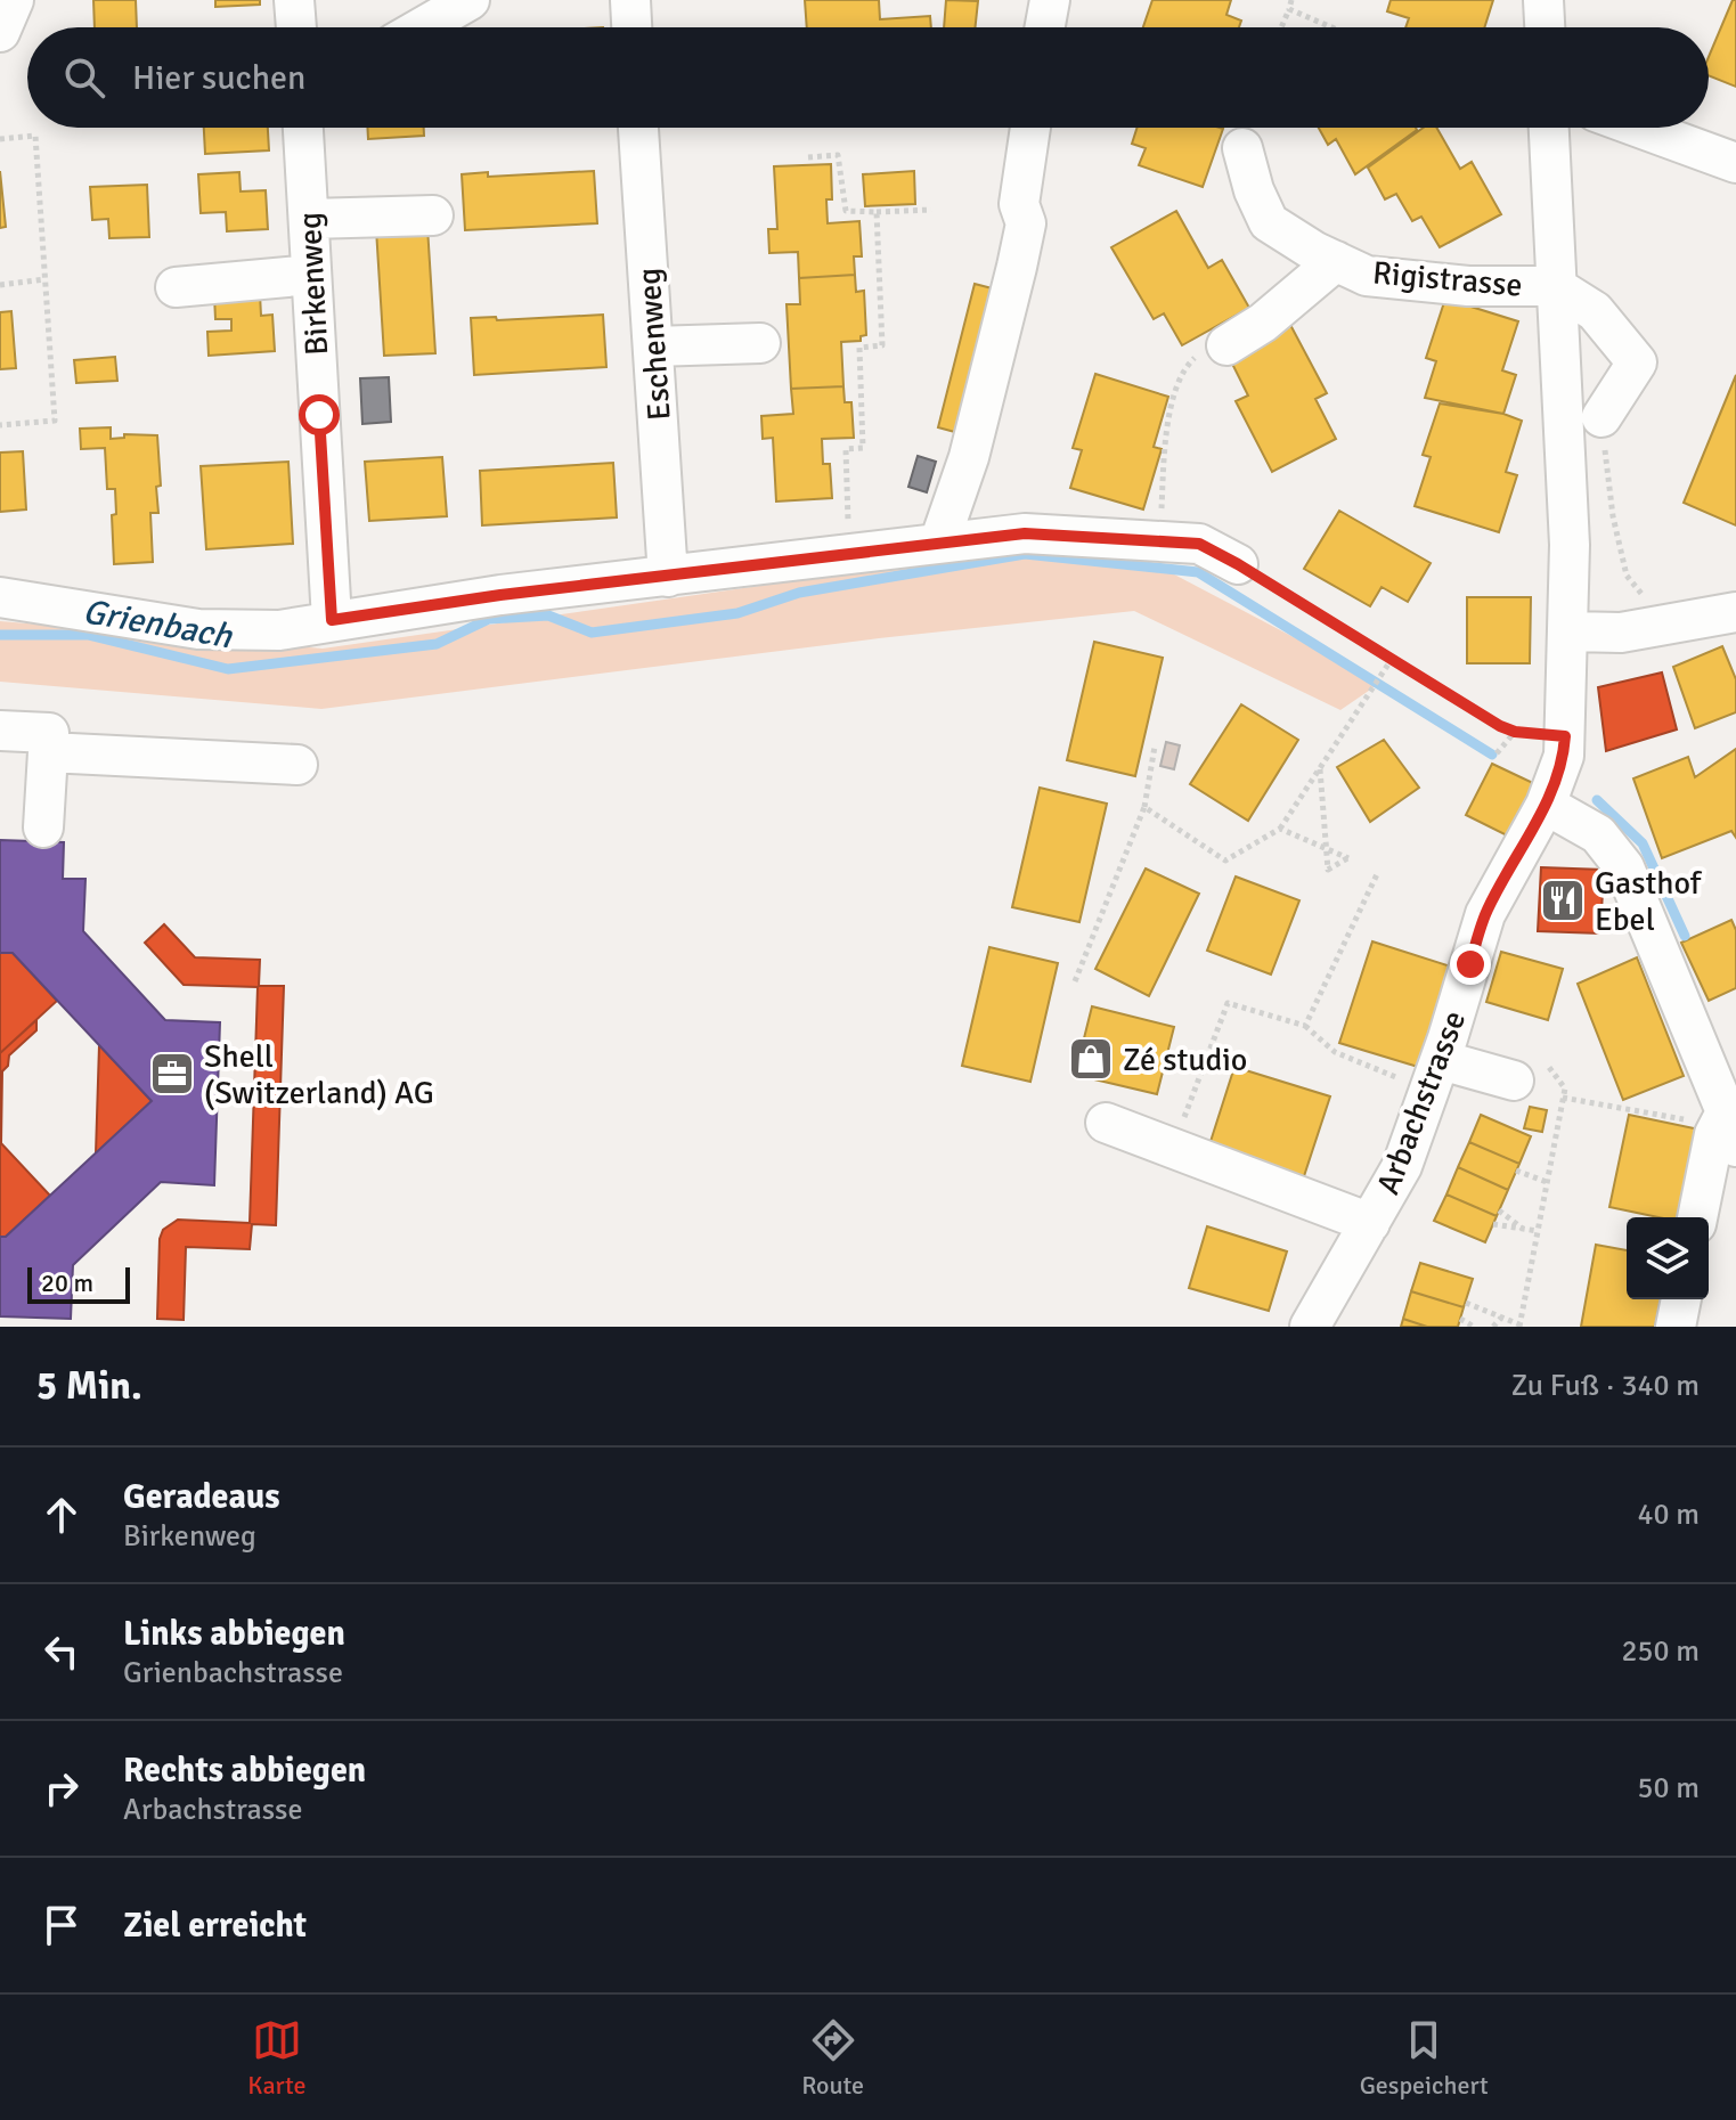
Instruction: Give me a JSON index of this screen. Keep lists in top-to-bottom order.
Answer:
{
  "streets": {
    "street": [
      "Rigistrasse",
      "Birkenweg",
      "Eschenweg",
      "Arbachstrasse"
    ]
  },
  "crossings": [
    ["Rigistrasse", "Arbachstrasse"]
  ],
  "water": ["Grienbach"],
  "places": {
    "restaurant": ["Gasthof Ebel"],
    "shop": ["Zé studio"],
    "office": ["Shell (Switzerland) AG"]
  },
  "scale_bar": "20 m",
  "page": {
    "search": "Hier suchen",
    "scale": "20 m",
    "heading": ["5 Min.", "Zu Fuß · 340 m"],
    "list": [
      ["Geradeaus", "Birkenweg", "40 m"],
      ["Links abbiegen", "Grienbachstrasse", "250 m"],
      ["Rechts abbiegen", "Arbachstrasse", "50 m"],
      "Ziel erreicht"
    ],
    "nav": ["Karte", "Route", "Gespeichert"]
  }
}
